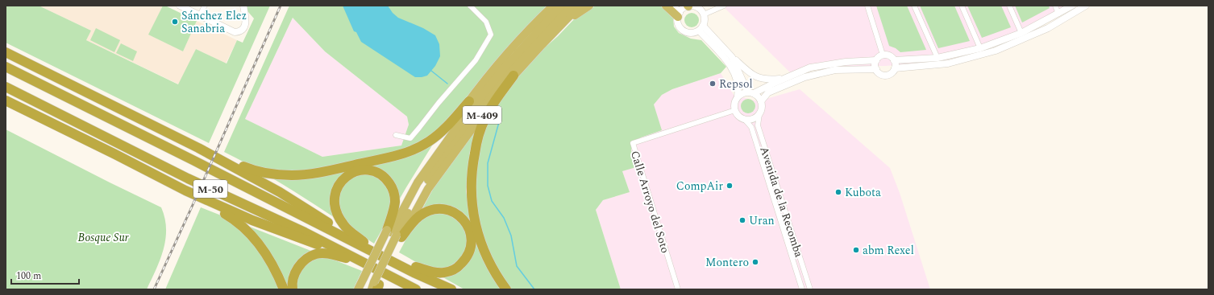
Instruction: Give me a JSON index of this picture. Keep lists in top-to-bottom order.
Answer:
{
  "streets": {
    "highway": ["M-409", "M-50"],
    "street": ["Calle Arroyo del Soto", "Avenida de la Recomba"]
  },
  "crossings": [
    ["Calle Arroyo del Soto", "Avenida de la Recomba"]
  ],
  "parks": ["Bosque Sur"],
  "places": [
    "Sánchez Elez Sanabria",
    "Repsol",
    "CompAir",
    "Kubota",
    "Uran",
    "abm Rexel",
    "Montero"
  ],
  "scale_bar": "100 m"
}
